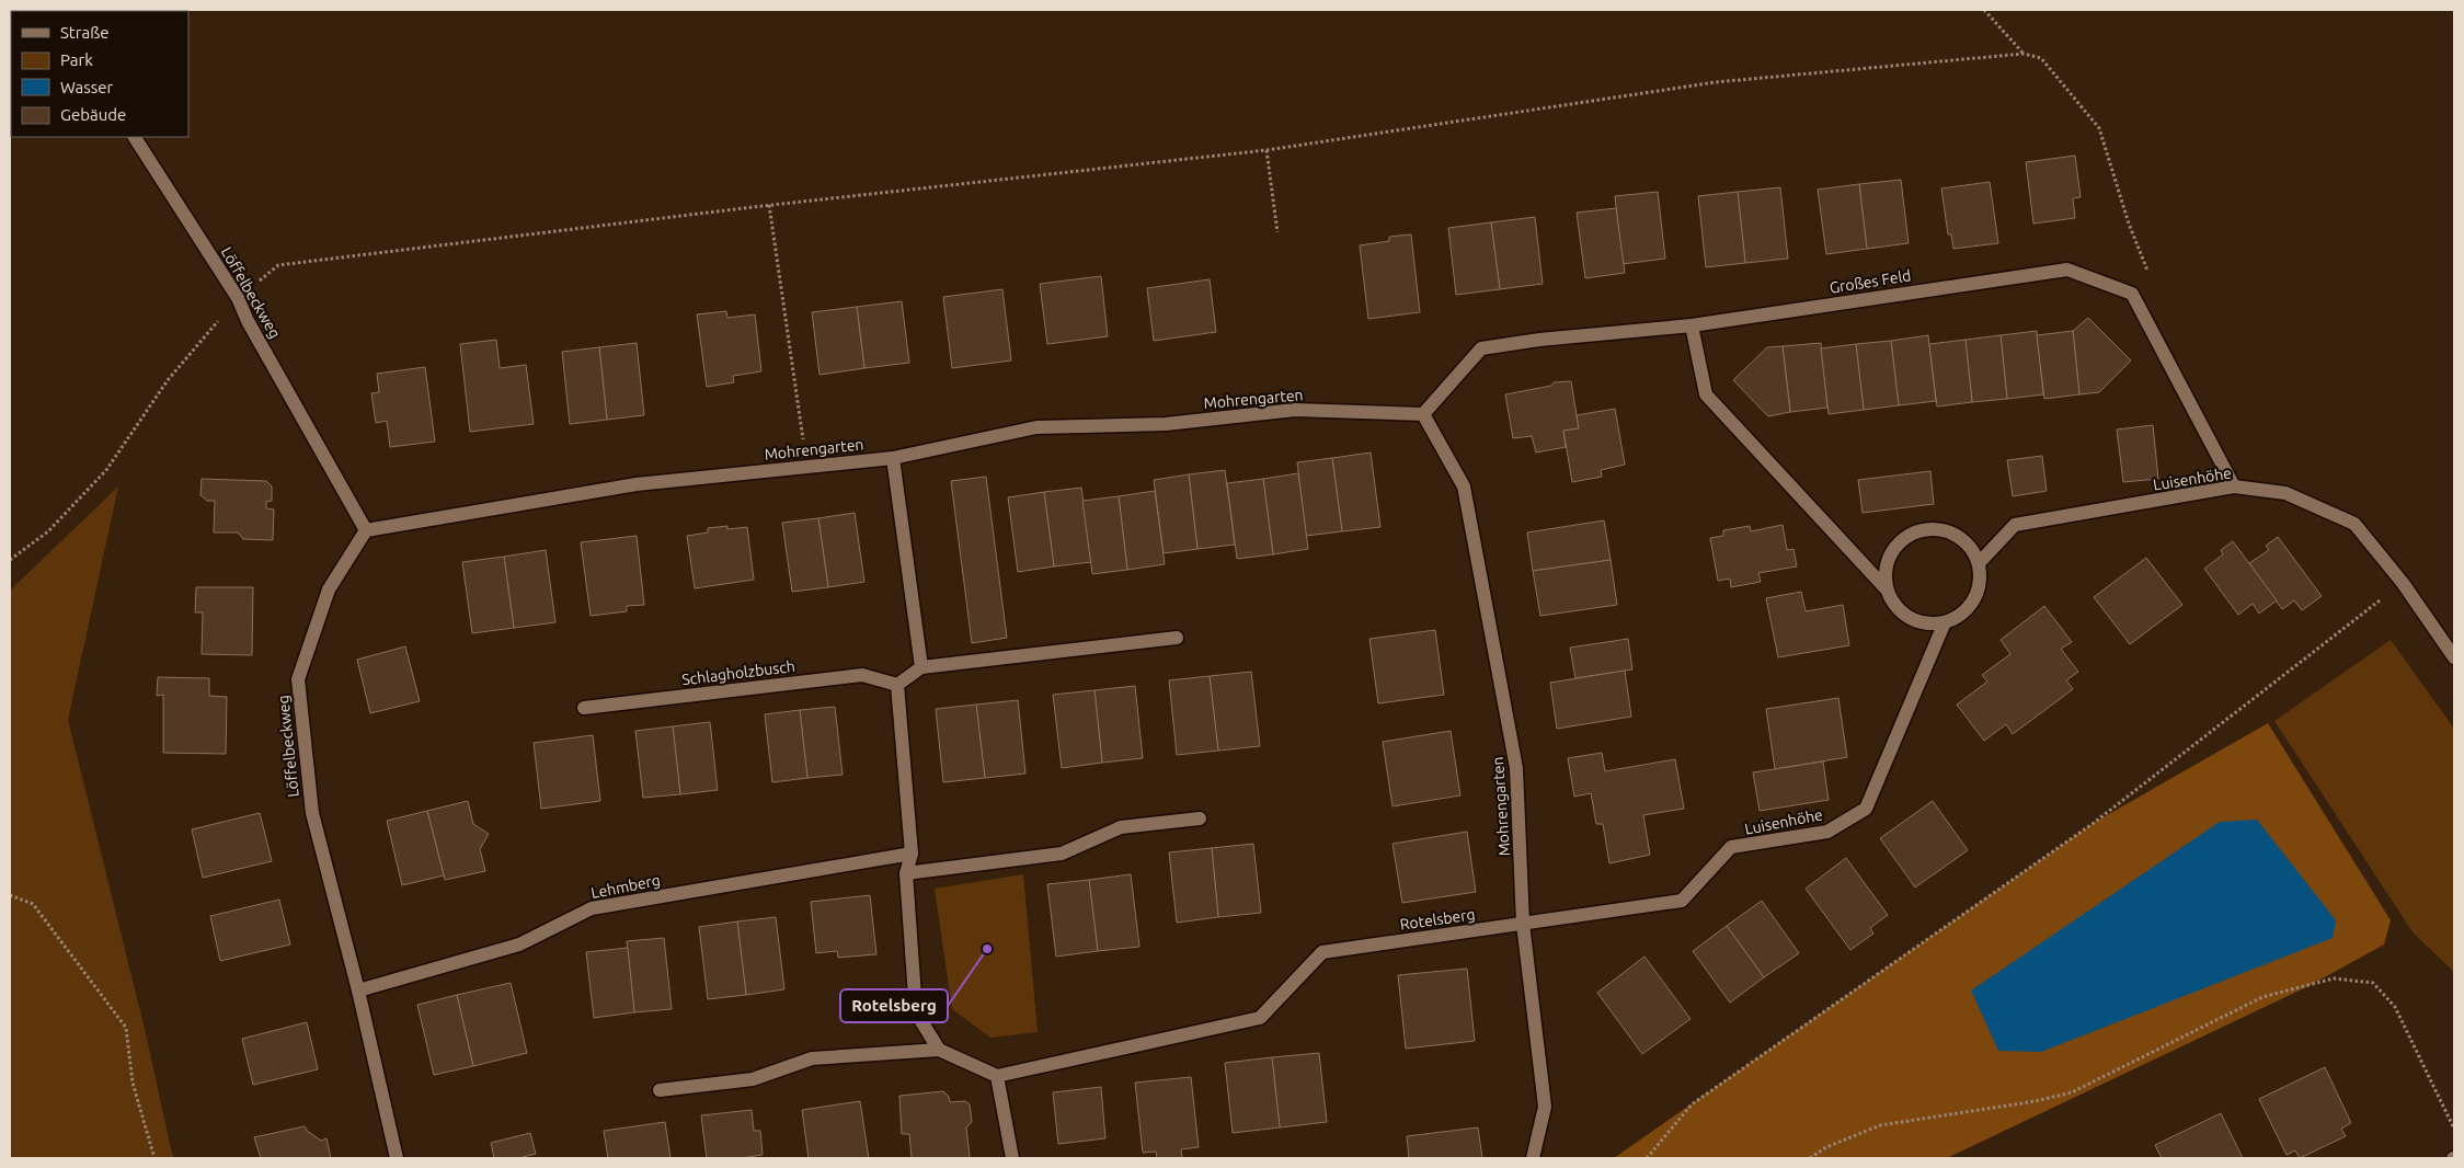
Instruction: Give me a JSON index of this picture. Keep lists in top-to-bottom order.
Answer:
{
  "streets": {
    "street": [
      "Großes Feld",
      "Löffelbeckweg",
      "Mohrengarten",
      "Luisenhöhe",
      "Schlagholzbusch",
      "Lehmberg",
      "Rotelsberg"
    ]
  },
  "crossings": [
    ["Großes Feld", "Mohrengarten"],
    ["Löffelbeckweg", "Mohrengarten"],
    ["Löffelbeckweg", "Lehmberg"],
    ["Mohrengarten", "Luisenhöhe"],
    ["Mohrengarten", "Rotelsberg"],
    ["Luisenhöhe", "Rotelsberg"]
  ],
  "places": ["Rotelsberg"],
  "legend": [
    "Straße",
    "Park",
    "Wasser",
    "Gebäude"
  ]
}
